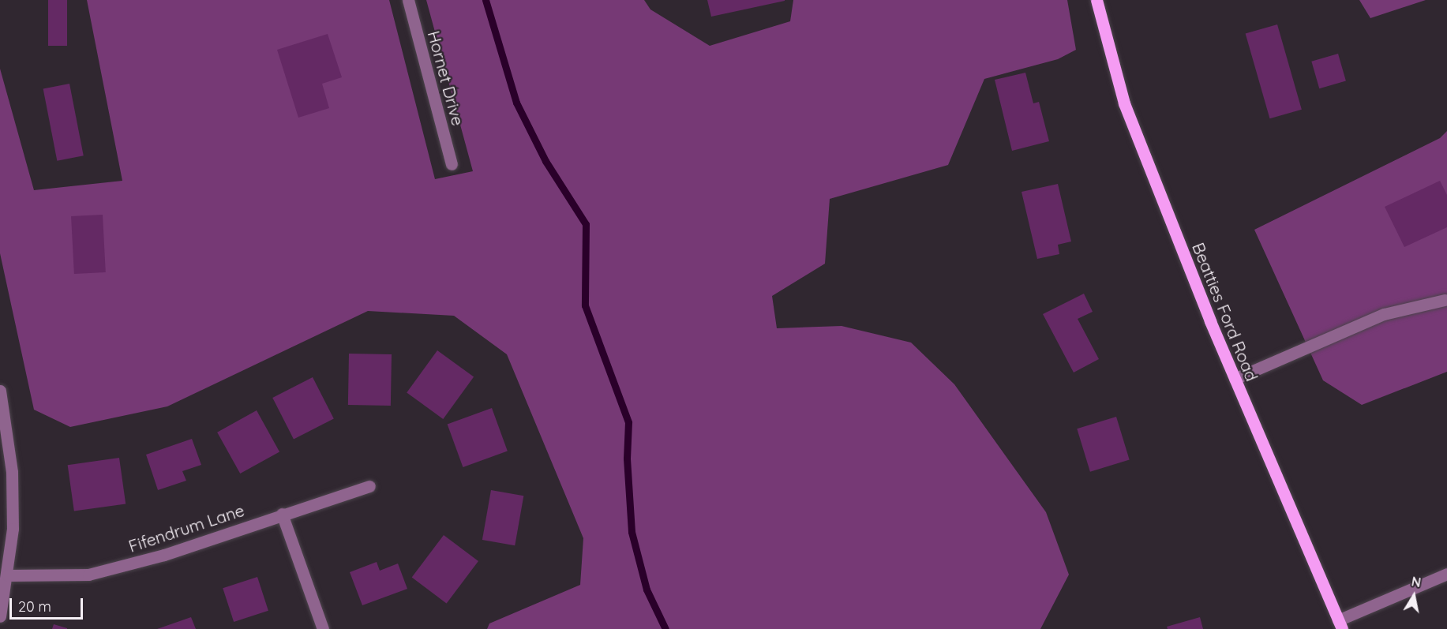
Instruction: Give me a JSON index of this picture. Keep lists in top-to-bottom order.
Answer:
{
  "streets": {
    "main road": ["Beatties Ford Road"],
    "street": ["Hornet Drive", "Fifendrum Lane"]
  },
  "scale_bar": "20 m",
  "north": "top"
}
